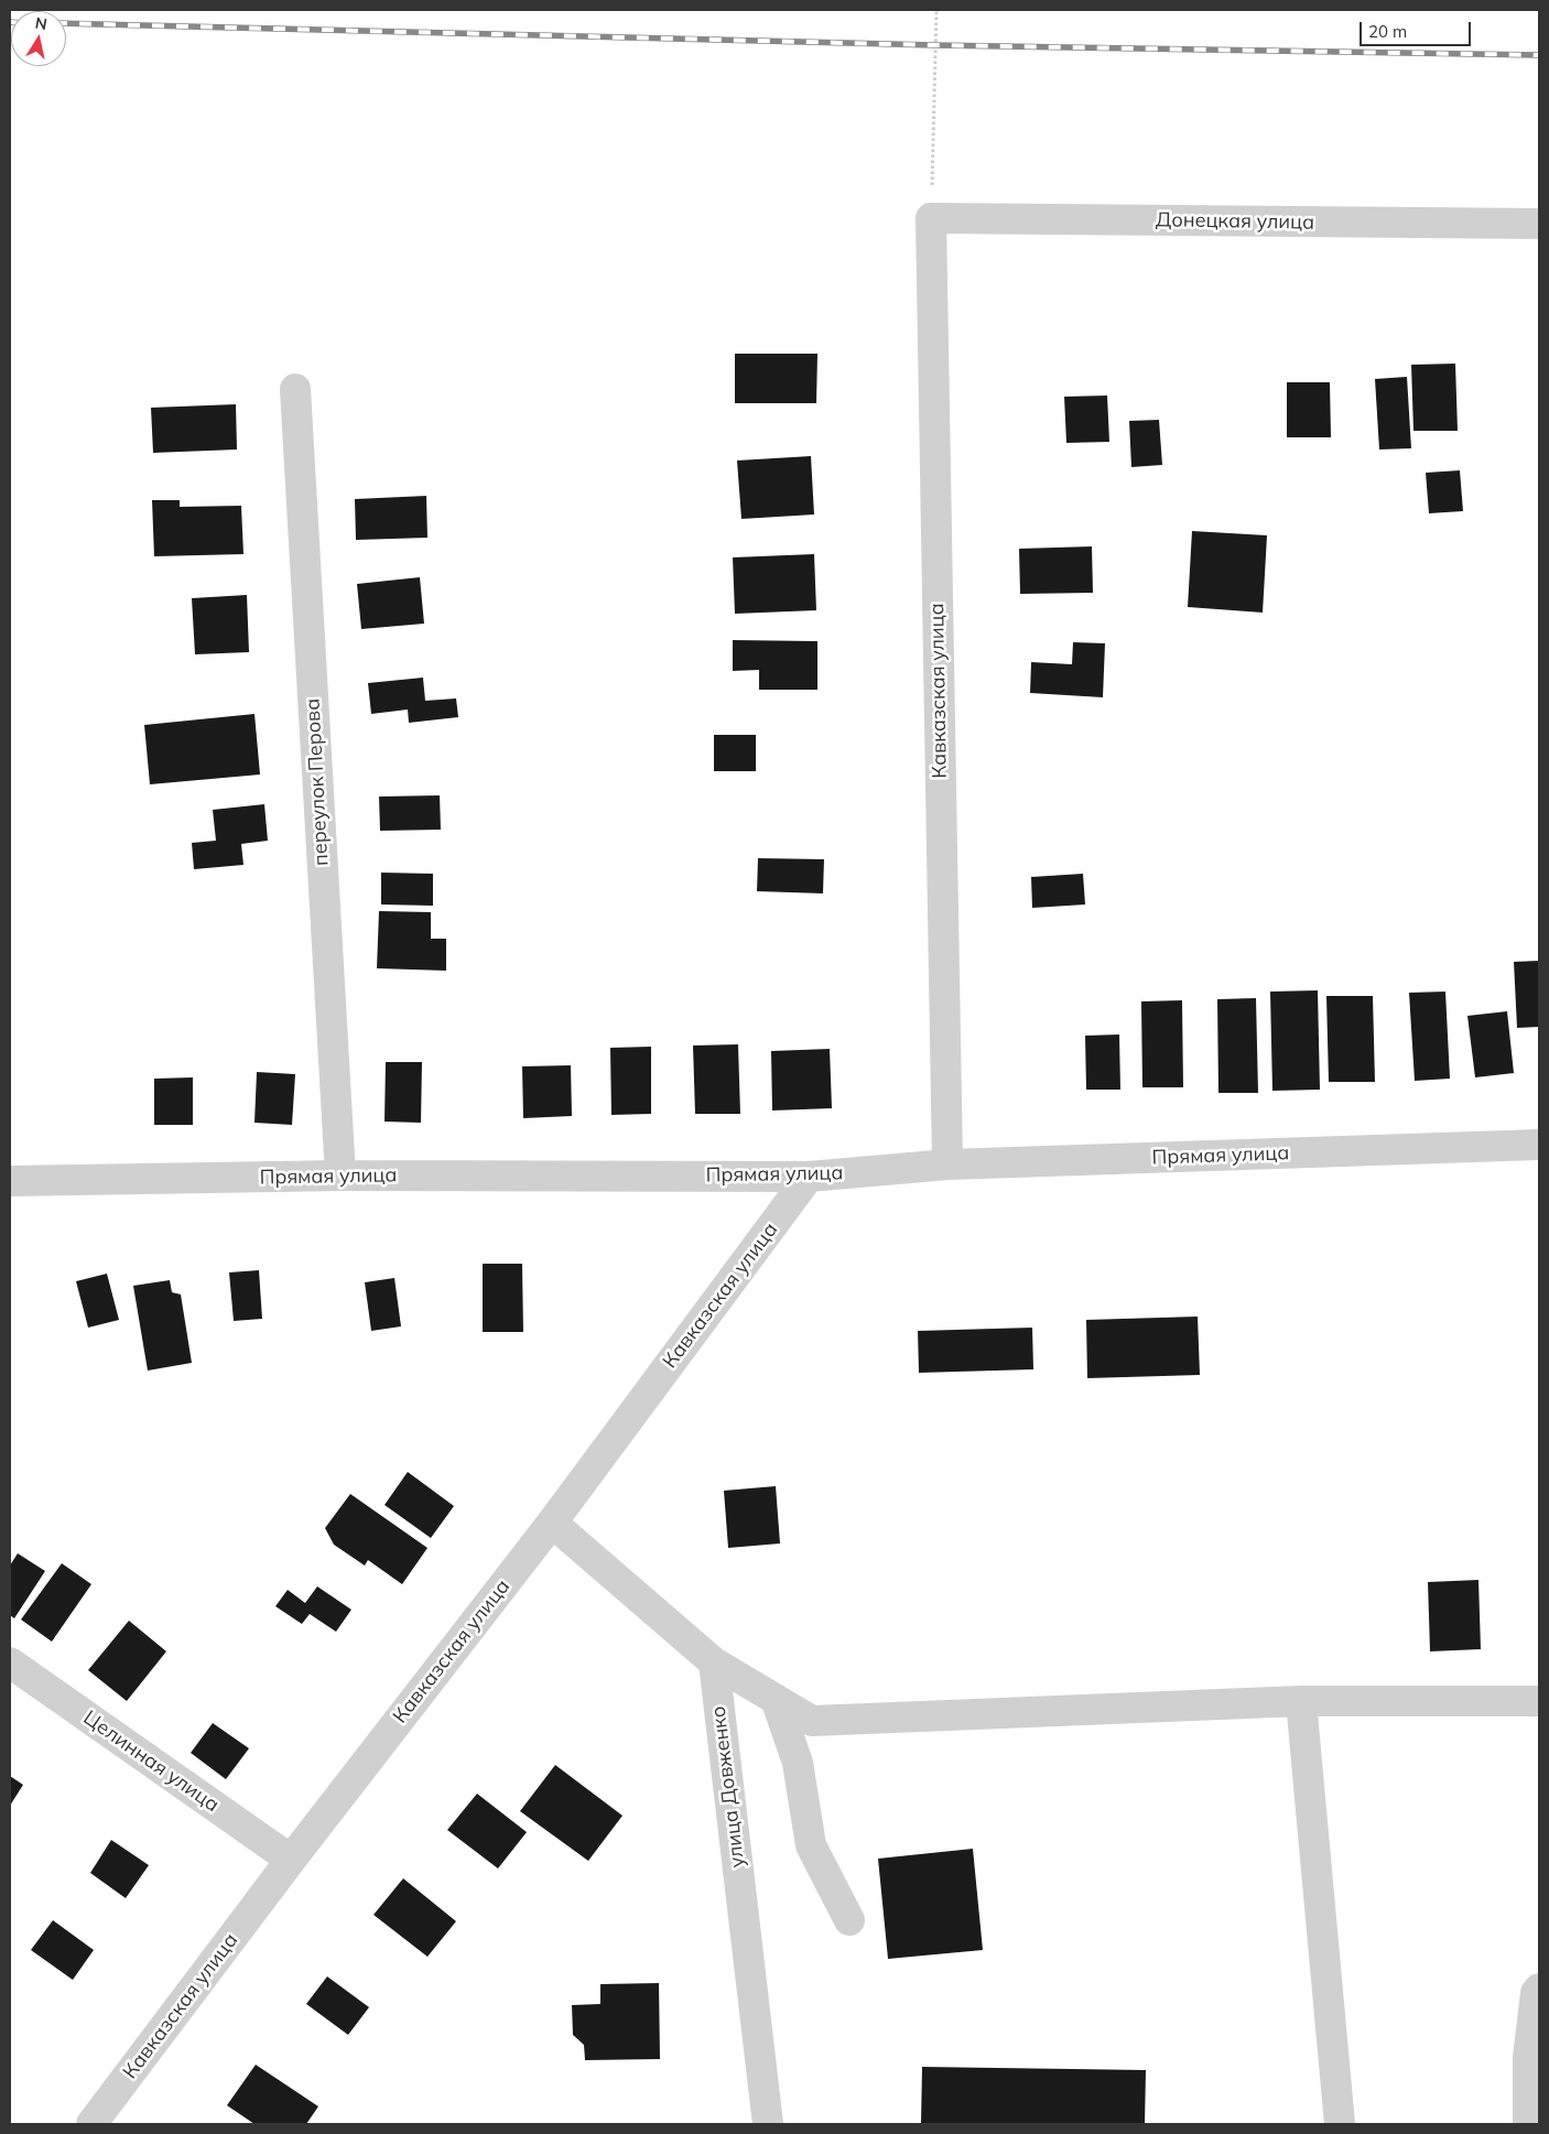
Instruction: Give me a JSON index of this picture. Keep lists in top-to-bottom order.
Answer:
{
  "streets": {
    "street": [
      "Донецкая улица",
      "Кавказская улица",
      "переулок Перова",
      "Прямая улица",
      "Целинная улица",
      "улица Довженко"
    ]
  },
  "crossings": [
    ["Донецкая улица", "Кавказская улица"],
    ["Кавказская улица", "Прямая улица"],
    ["Кавказская улица", "Целинная улица"],
    ["переулок Перова", "Прямая улица"]
  ],
  "scale_bar": "20 m",
  "north": "top"
}
